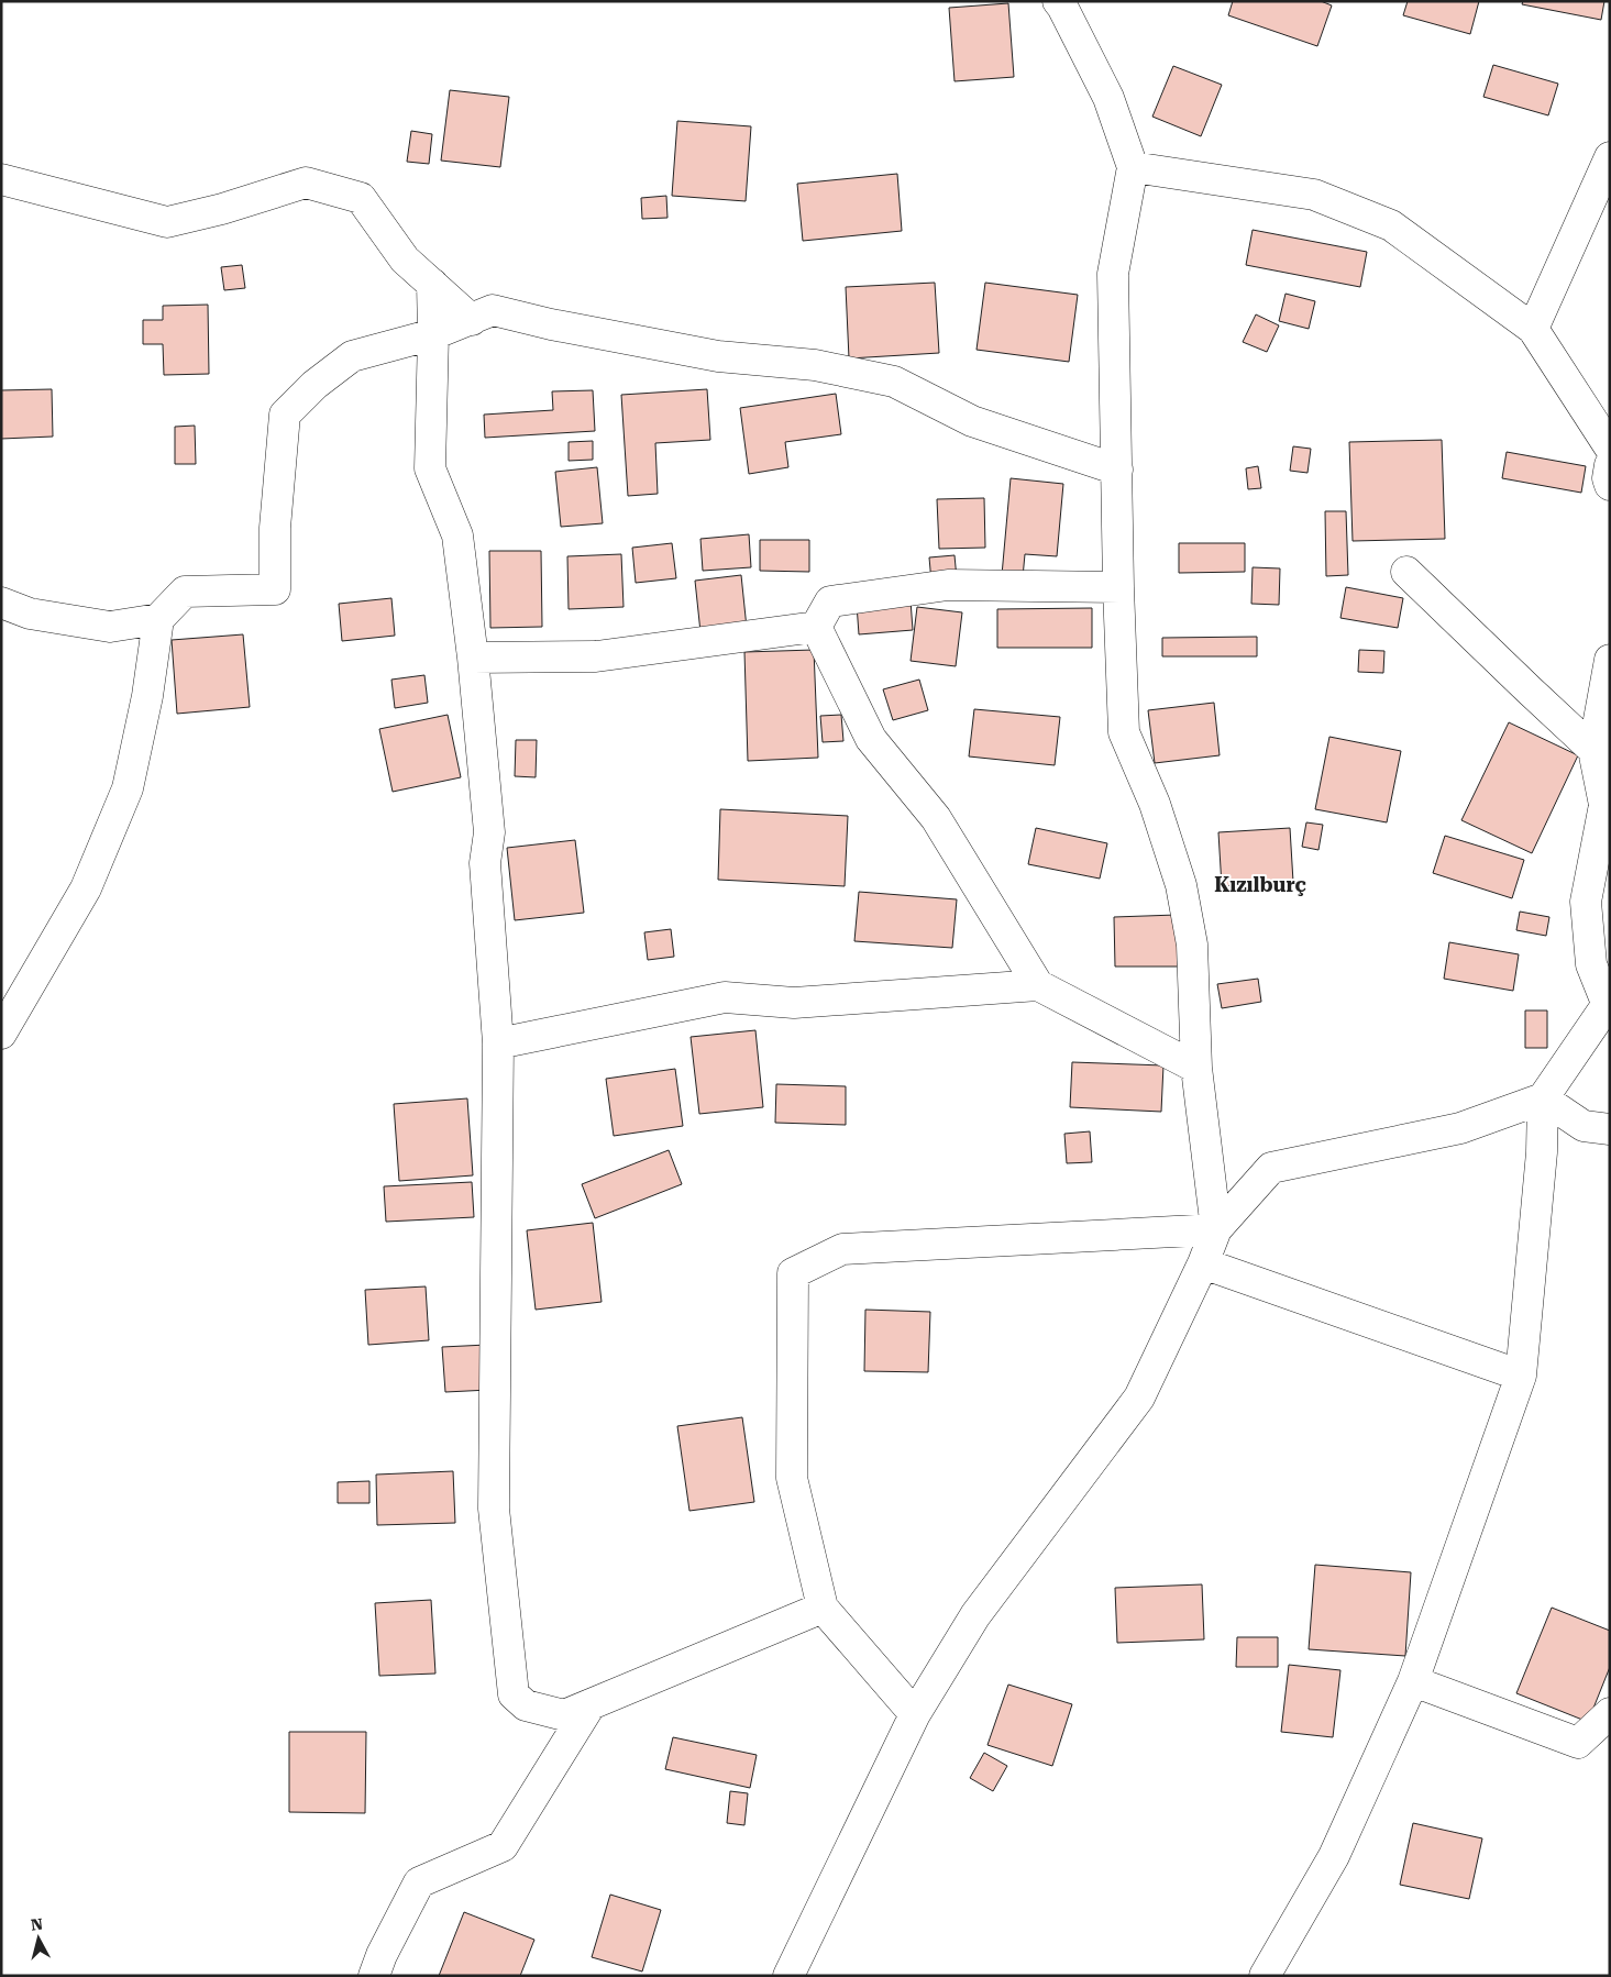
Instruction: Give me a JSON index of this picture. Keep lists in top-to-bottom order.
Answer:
{
  "districts": ["Kızılburç"],
  "north": "top"
}
